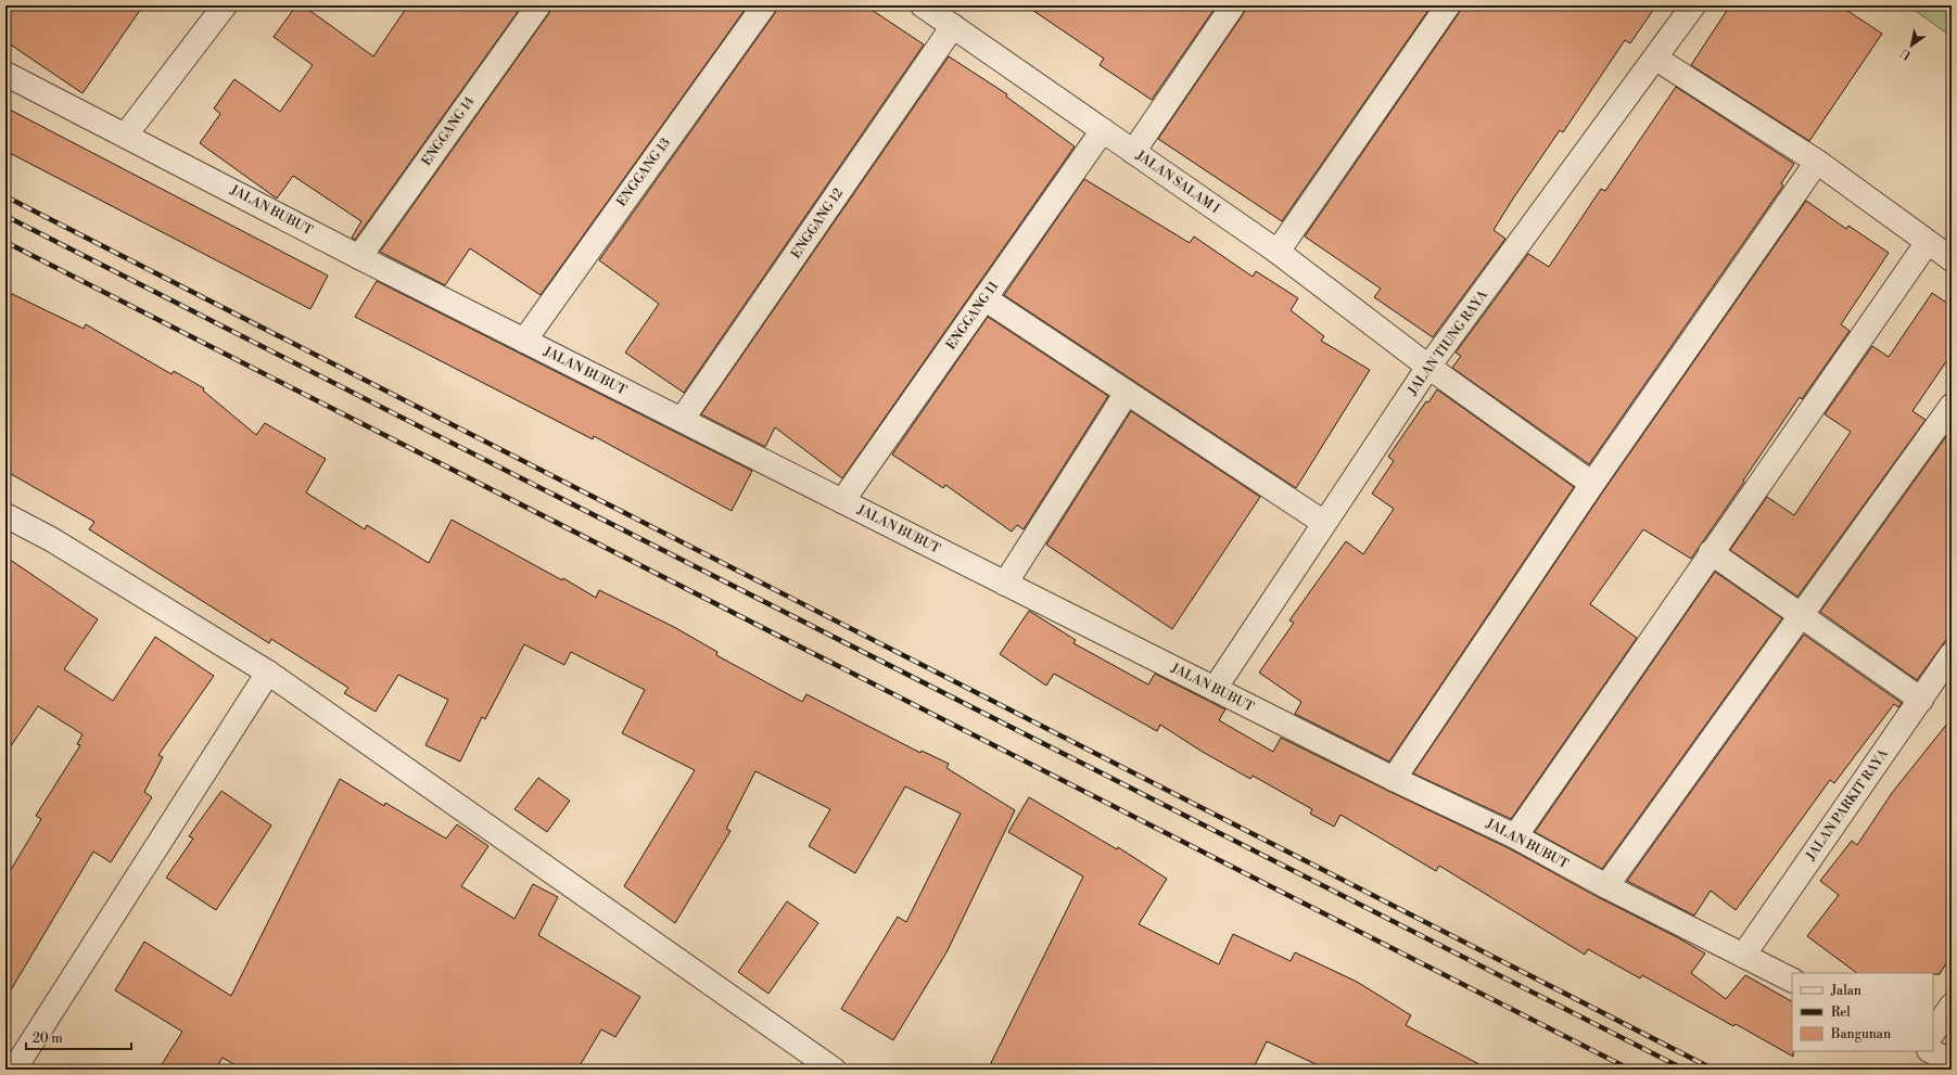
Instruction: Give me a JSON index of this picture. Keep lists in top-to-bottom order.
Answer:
{
  "streets": {
    "street": [
      "ENGGANG 14",
      "ENGGANG 13",
      "JALAN SALAM I",
      "JALAN BUBUT",
      "ENGGANG 12",
      "ENGGANG 11",
      "JALAN TIUNG RAYA",
      "JALAN PARKIT RAYA"
    ]
  },
  "crossings": [
    ["ENGGANG 14", "JALAN BUBUT"],
    ["ENGGANG 13", "JALAN BUBUT"],
    ["JALAN SALAM I", "ENGGANG 12"],
    ["JALAN SALAM I", "ENGGANG 11"],
    ["JALAN SALAM I", "JALAN TIUNG RAYA"],
    ["JALAN BUBUT", "ENGGANG 12"],
    ["JALAN BUBUT", "ENGGANG 11"],
    ["JALAN BUBUT", "JALAN TIUNG RAYA"],
    ["JALAN BUBUT", "JALAN PARKIT RAYA"]
  ],
  "legend": ["Jalan", "Rel", "Bangunan"],
  "scale_bar": "20 m",
  "north": "bottom left"
}
